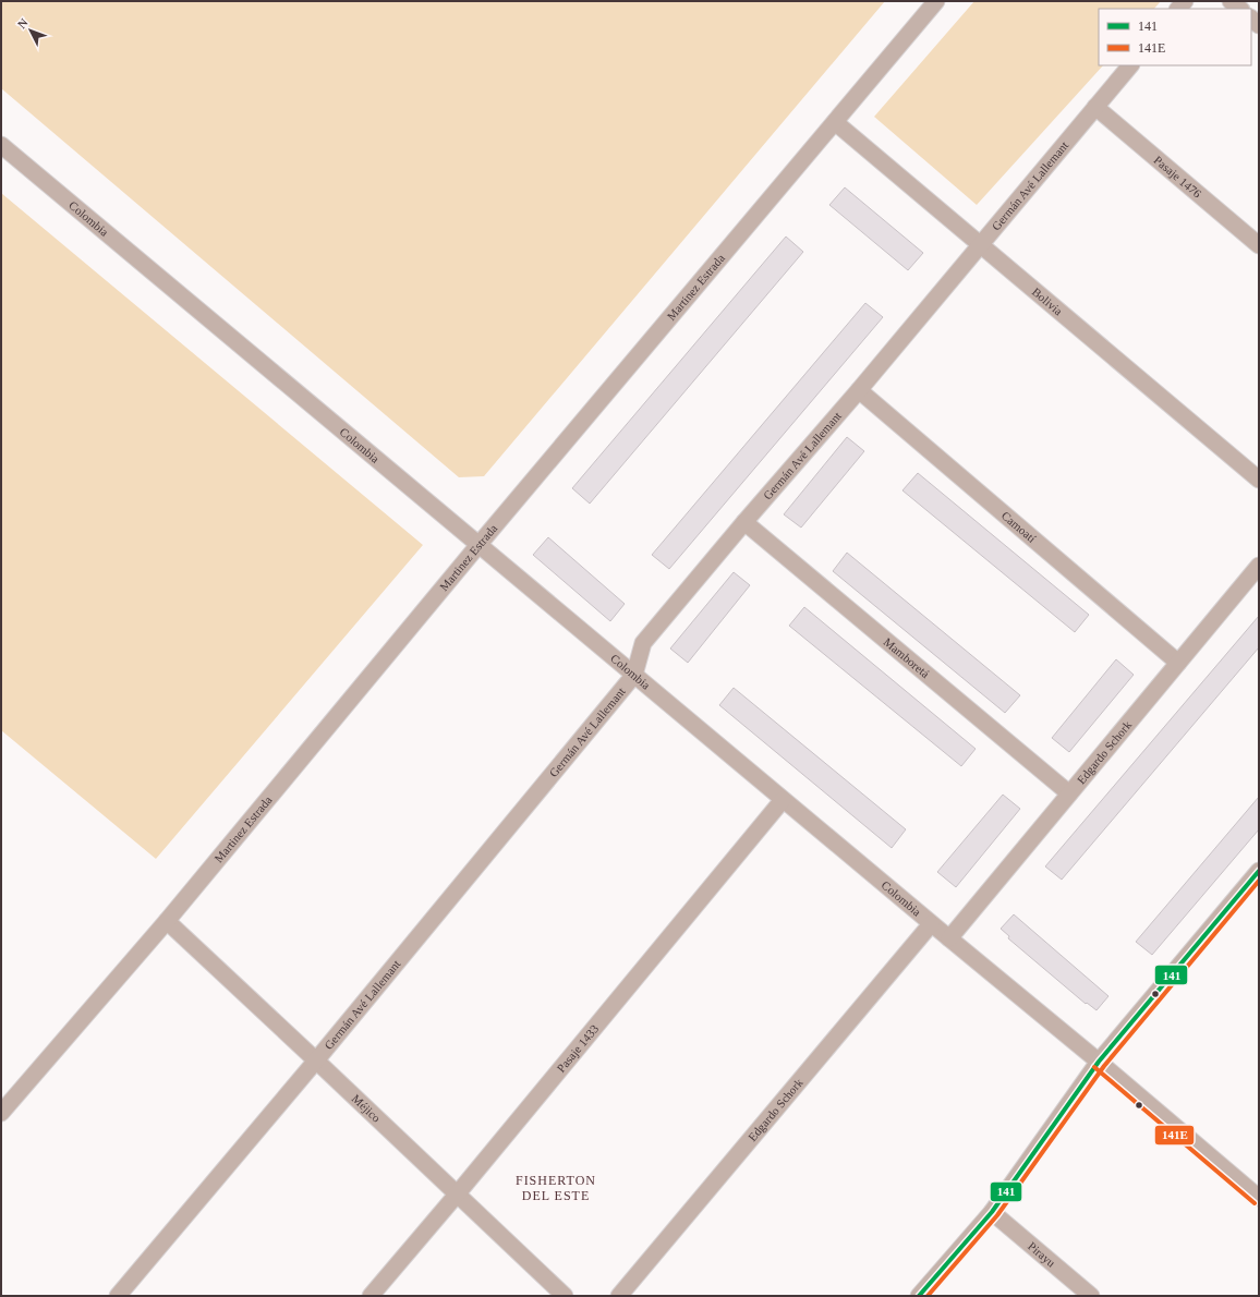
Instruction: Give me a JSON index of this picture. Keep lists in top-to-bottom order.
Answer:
{
  "streets": {
    "street": [
      "Pasaje 1476",
      "Germán Avé Lallemant",
      "Colombia",
      "Martinez Estrada",
      "Bolivia",
      "Camoatí",
      "Mamboretá",
      "Edgardo Schork",
      "Pasaje 1433",
      "Méjico",
      "Pirayu"
    ]
  },
  "crossings": [
    ["Pasaje 1476", "Germán Avé Lallemant"],
    ["Germán Avé Lallemant", "Colombia"],
    ["Germán Avé Lallemant", "Bolivia"],
    ["Germán Avé Lallemant", "Camoatí"],
    ["Germán Avé Lallemant", "Mamboretá"],
    ["Germán Avé Lallemant", "Méjico"],
    ["Colombia", "Martinez Estrada"],
    ["Colombia", "Edgardo Schork"],
    ["Colombia", "Pasaje 1433"],
    ["Martinez Estrada", "Bolivia"],
    ["Martinez Estrada", "Méjico"],
    ["Camoatí", "Edgardo Schork"],
    ["Mamboretá", "Edgardo Schork"],
    ["Pasaje 1433", "Méjico"]
  ],
  "districts": ["FISHERTON DEL ESTE"],
  "lines": ["transit line 141", "transit line 141E"],
  "legend": ["141", "141E"],
  "north": "top left"
}
